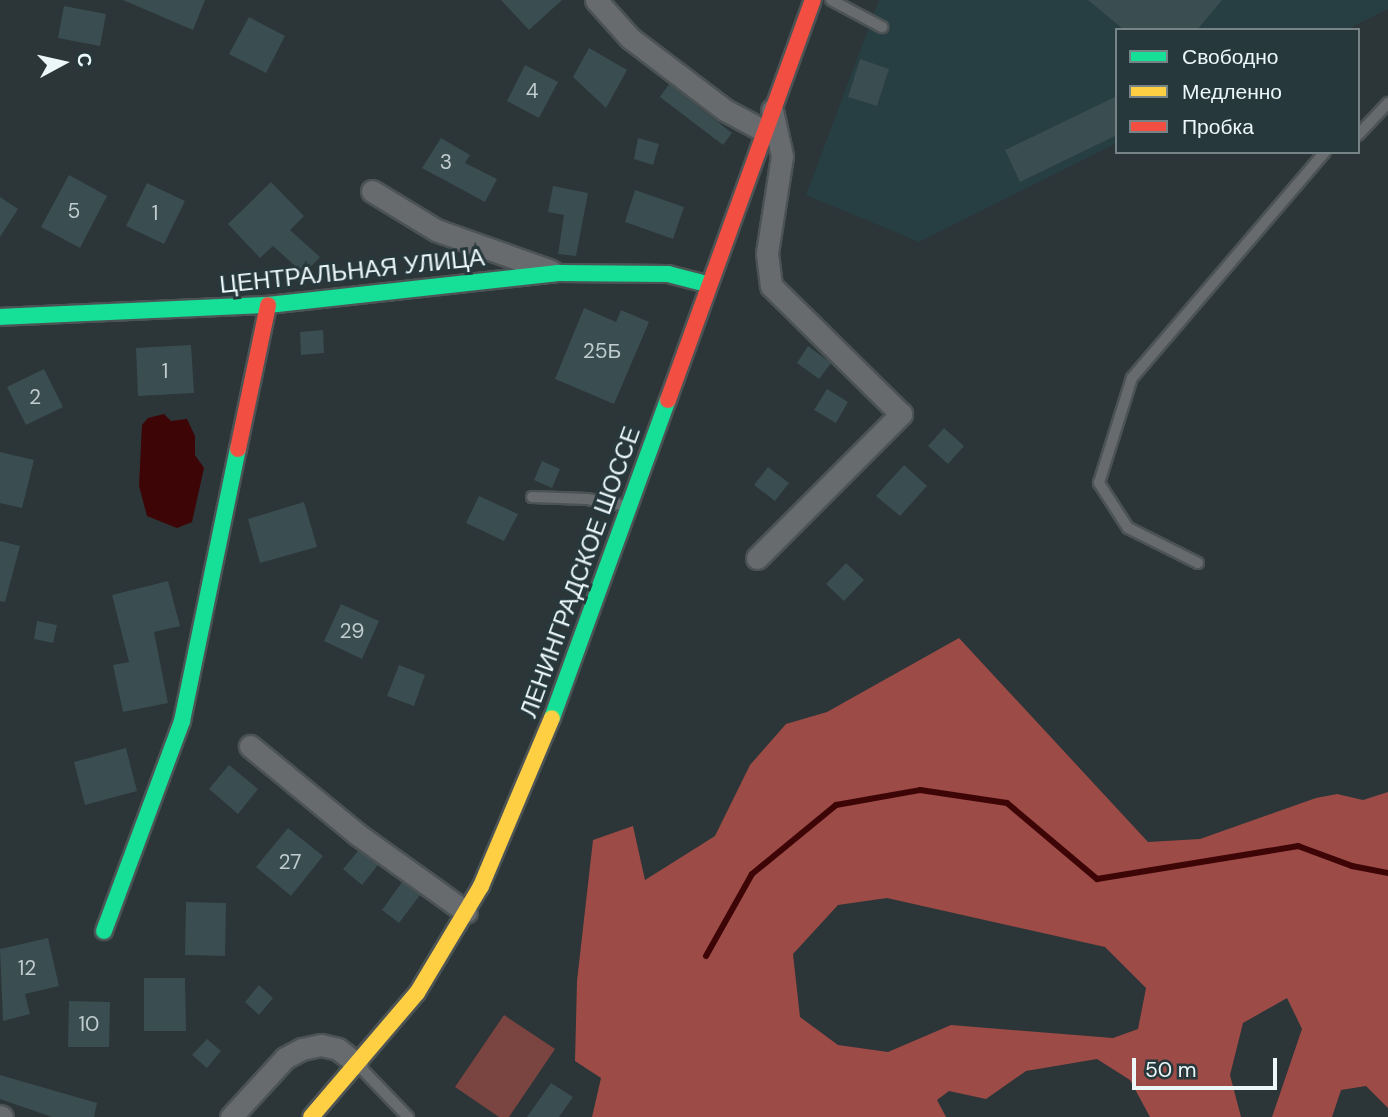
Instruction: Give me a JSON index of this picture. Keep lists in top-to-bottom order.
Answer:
{
  "streets": {
    "street": ["ЦЕНТРАЛЬНАЯ УЛИЦА", "ЛЕНИНГРАДСКОЕ ШОССЕ"]
  },
  "crossings": [
    ["ЦЕНТРАЛЬНАЯ УЛИЦА", "ЛЕНИНГРАДСКОЕ ШОССЕ"]
  ],
  "house_numbers": [
    "4",
    "3",
    "5",
    "1",
    "25Б",
    "1",
    "2",
    "29",
    "27",
    "12",
    "10"
  ],
  "legend": ["Свободно", "Медленно", "Пробка"],
  "scale_bar": "50 m",
  "north": "right"
}
